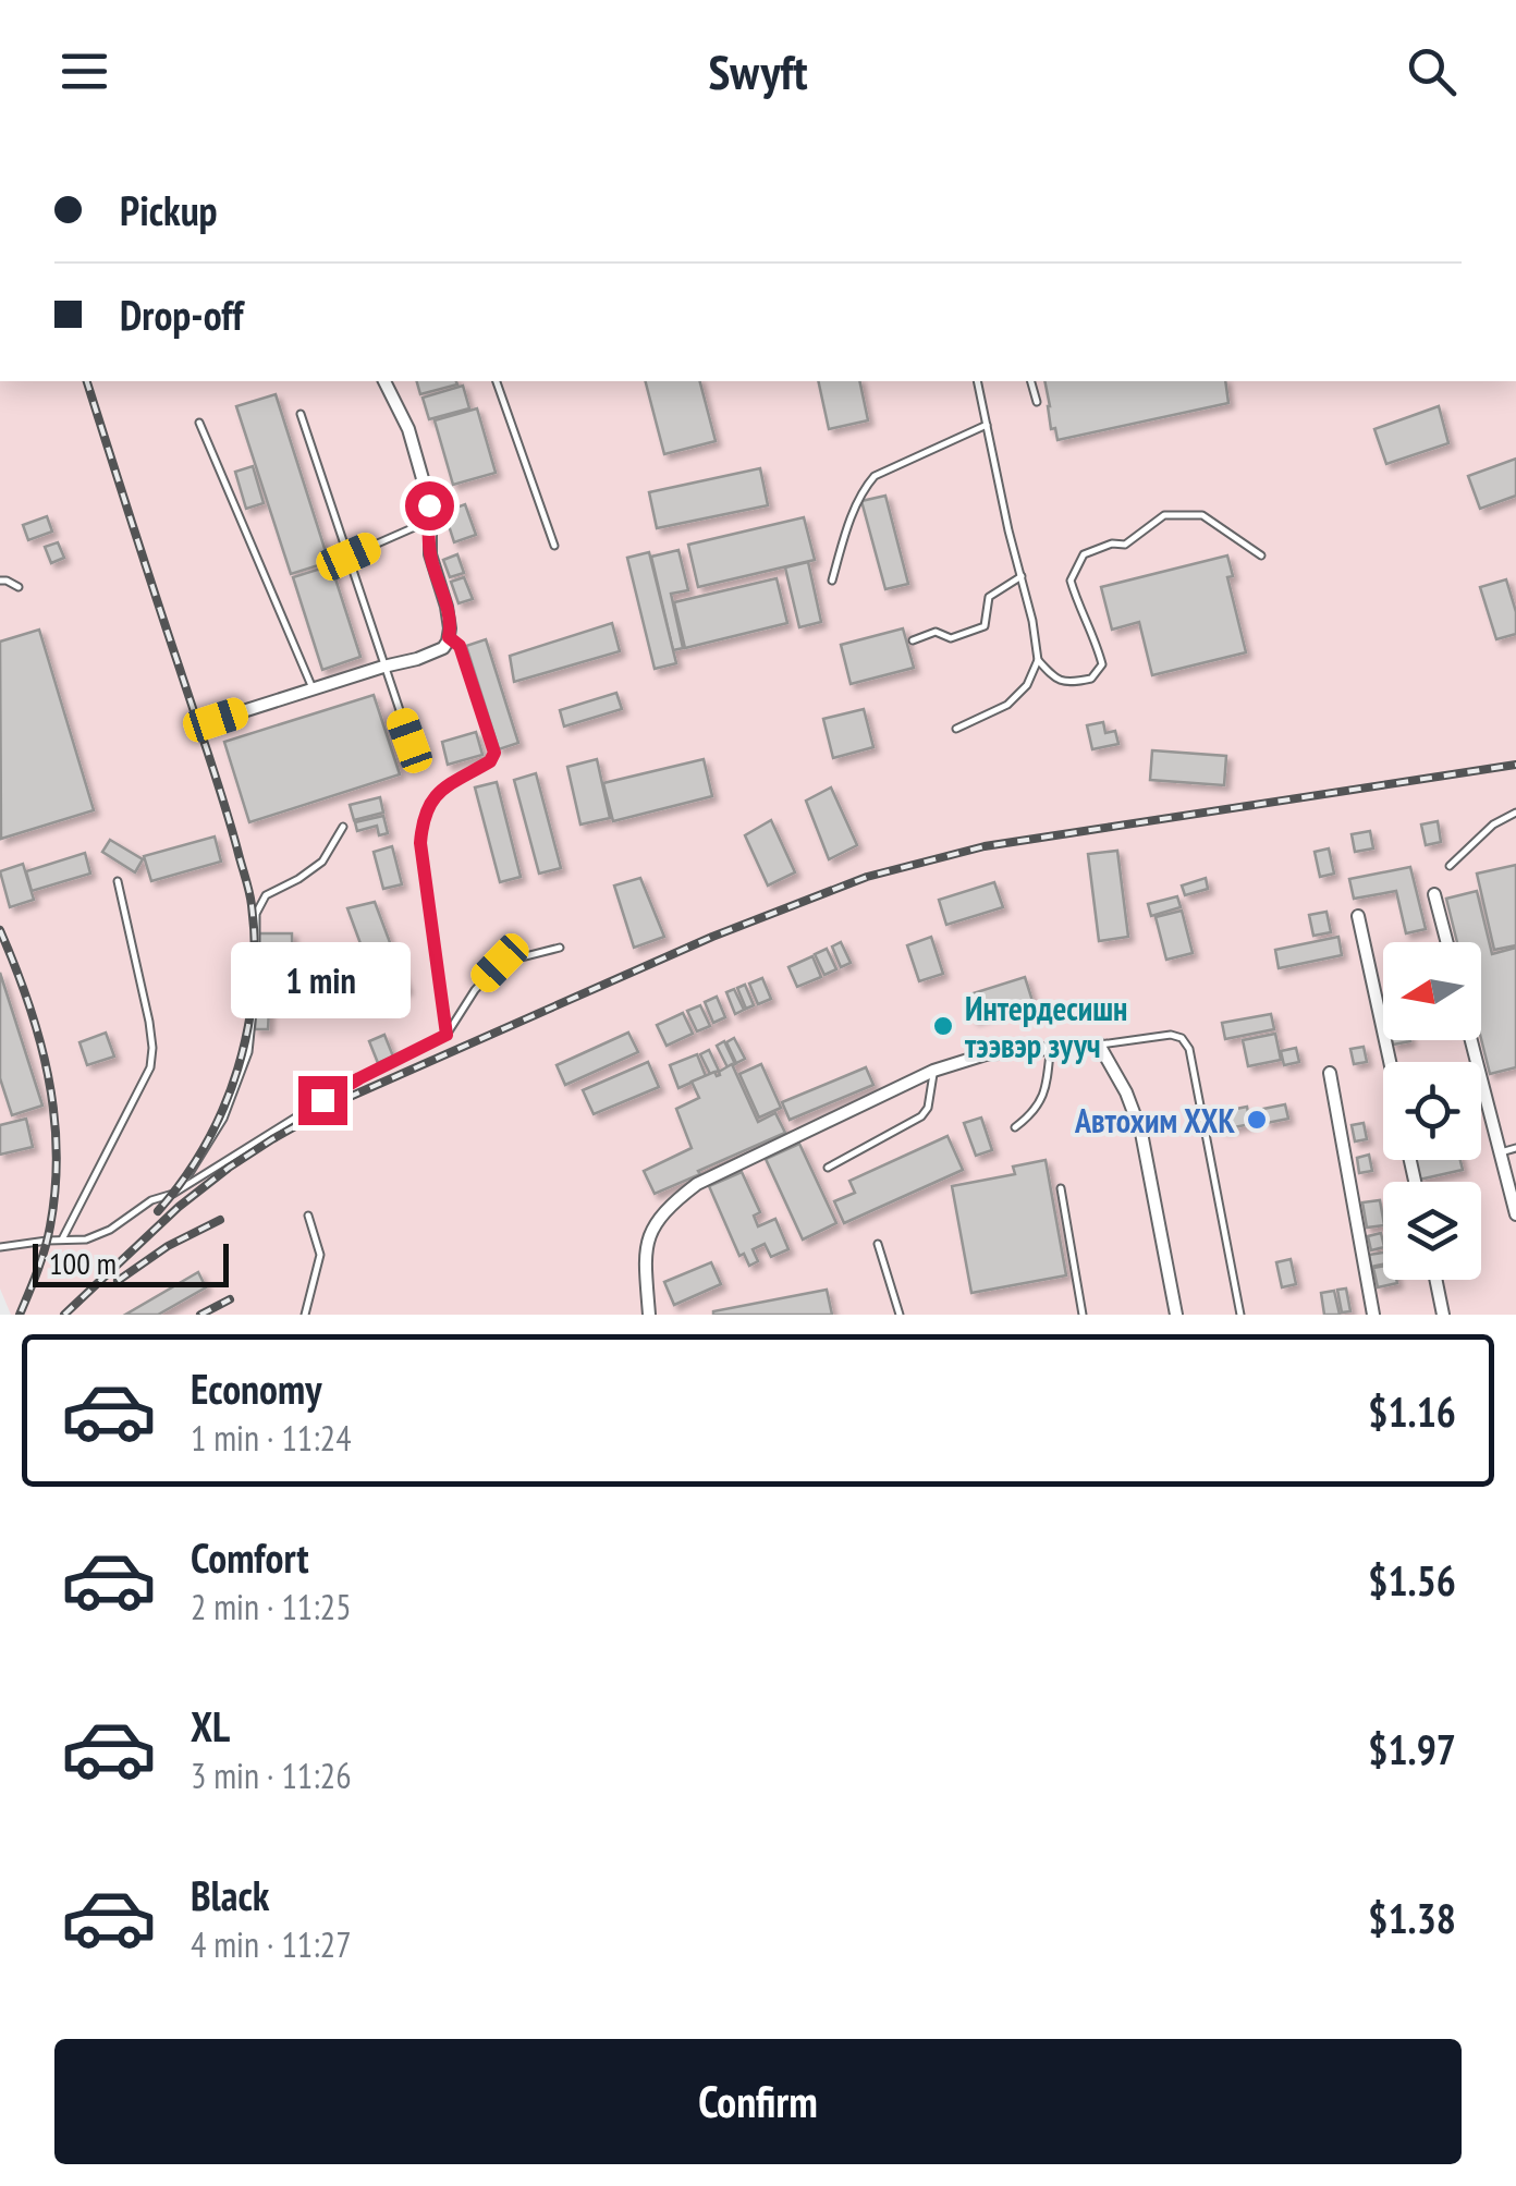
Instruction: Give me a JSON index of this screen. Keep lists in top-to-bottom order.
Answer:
{
  "places": ["Интердесишн тээвэр зууч", "Автохим ХХК"],
  "scale_bar": "100 m",
  "north": "left",
  "page": {
    "header": "Swyft",
    "banner": ["Pickup", "Drop-off"],
    "bubble": "1 min",
    "scale": "100 m",
    "list": [
      {
        "name": "Economy",
        "note": "1 min · 11:24",
        "value": "$1.16"
      },
      {
        "name": "Comfort",
        "note": "2 min · 11:25",
        "value": "$1.56"
      },
      {
        "name": "XL",
        "note": "3 min · 11:26",
        "value": "$1.97"
      },
      {
        "name": "Black",
        "note": "4 min · 11:27",
        "value": "$1.38"
      }
    ],
    "buttons": "Confirm"
  }
}
